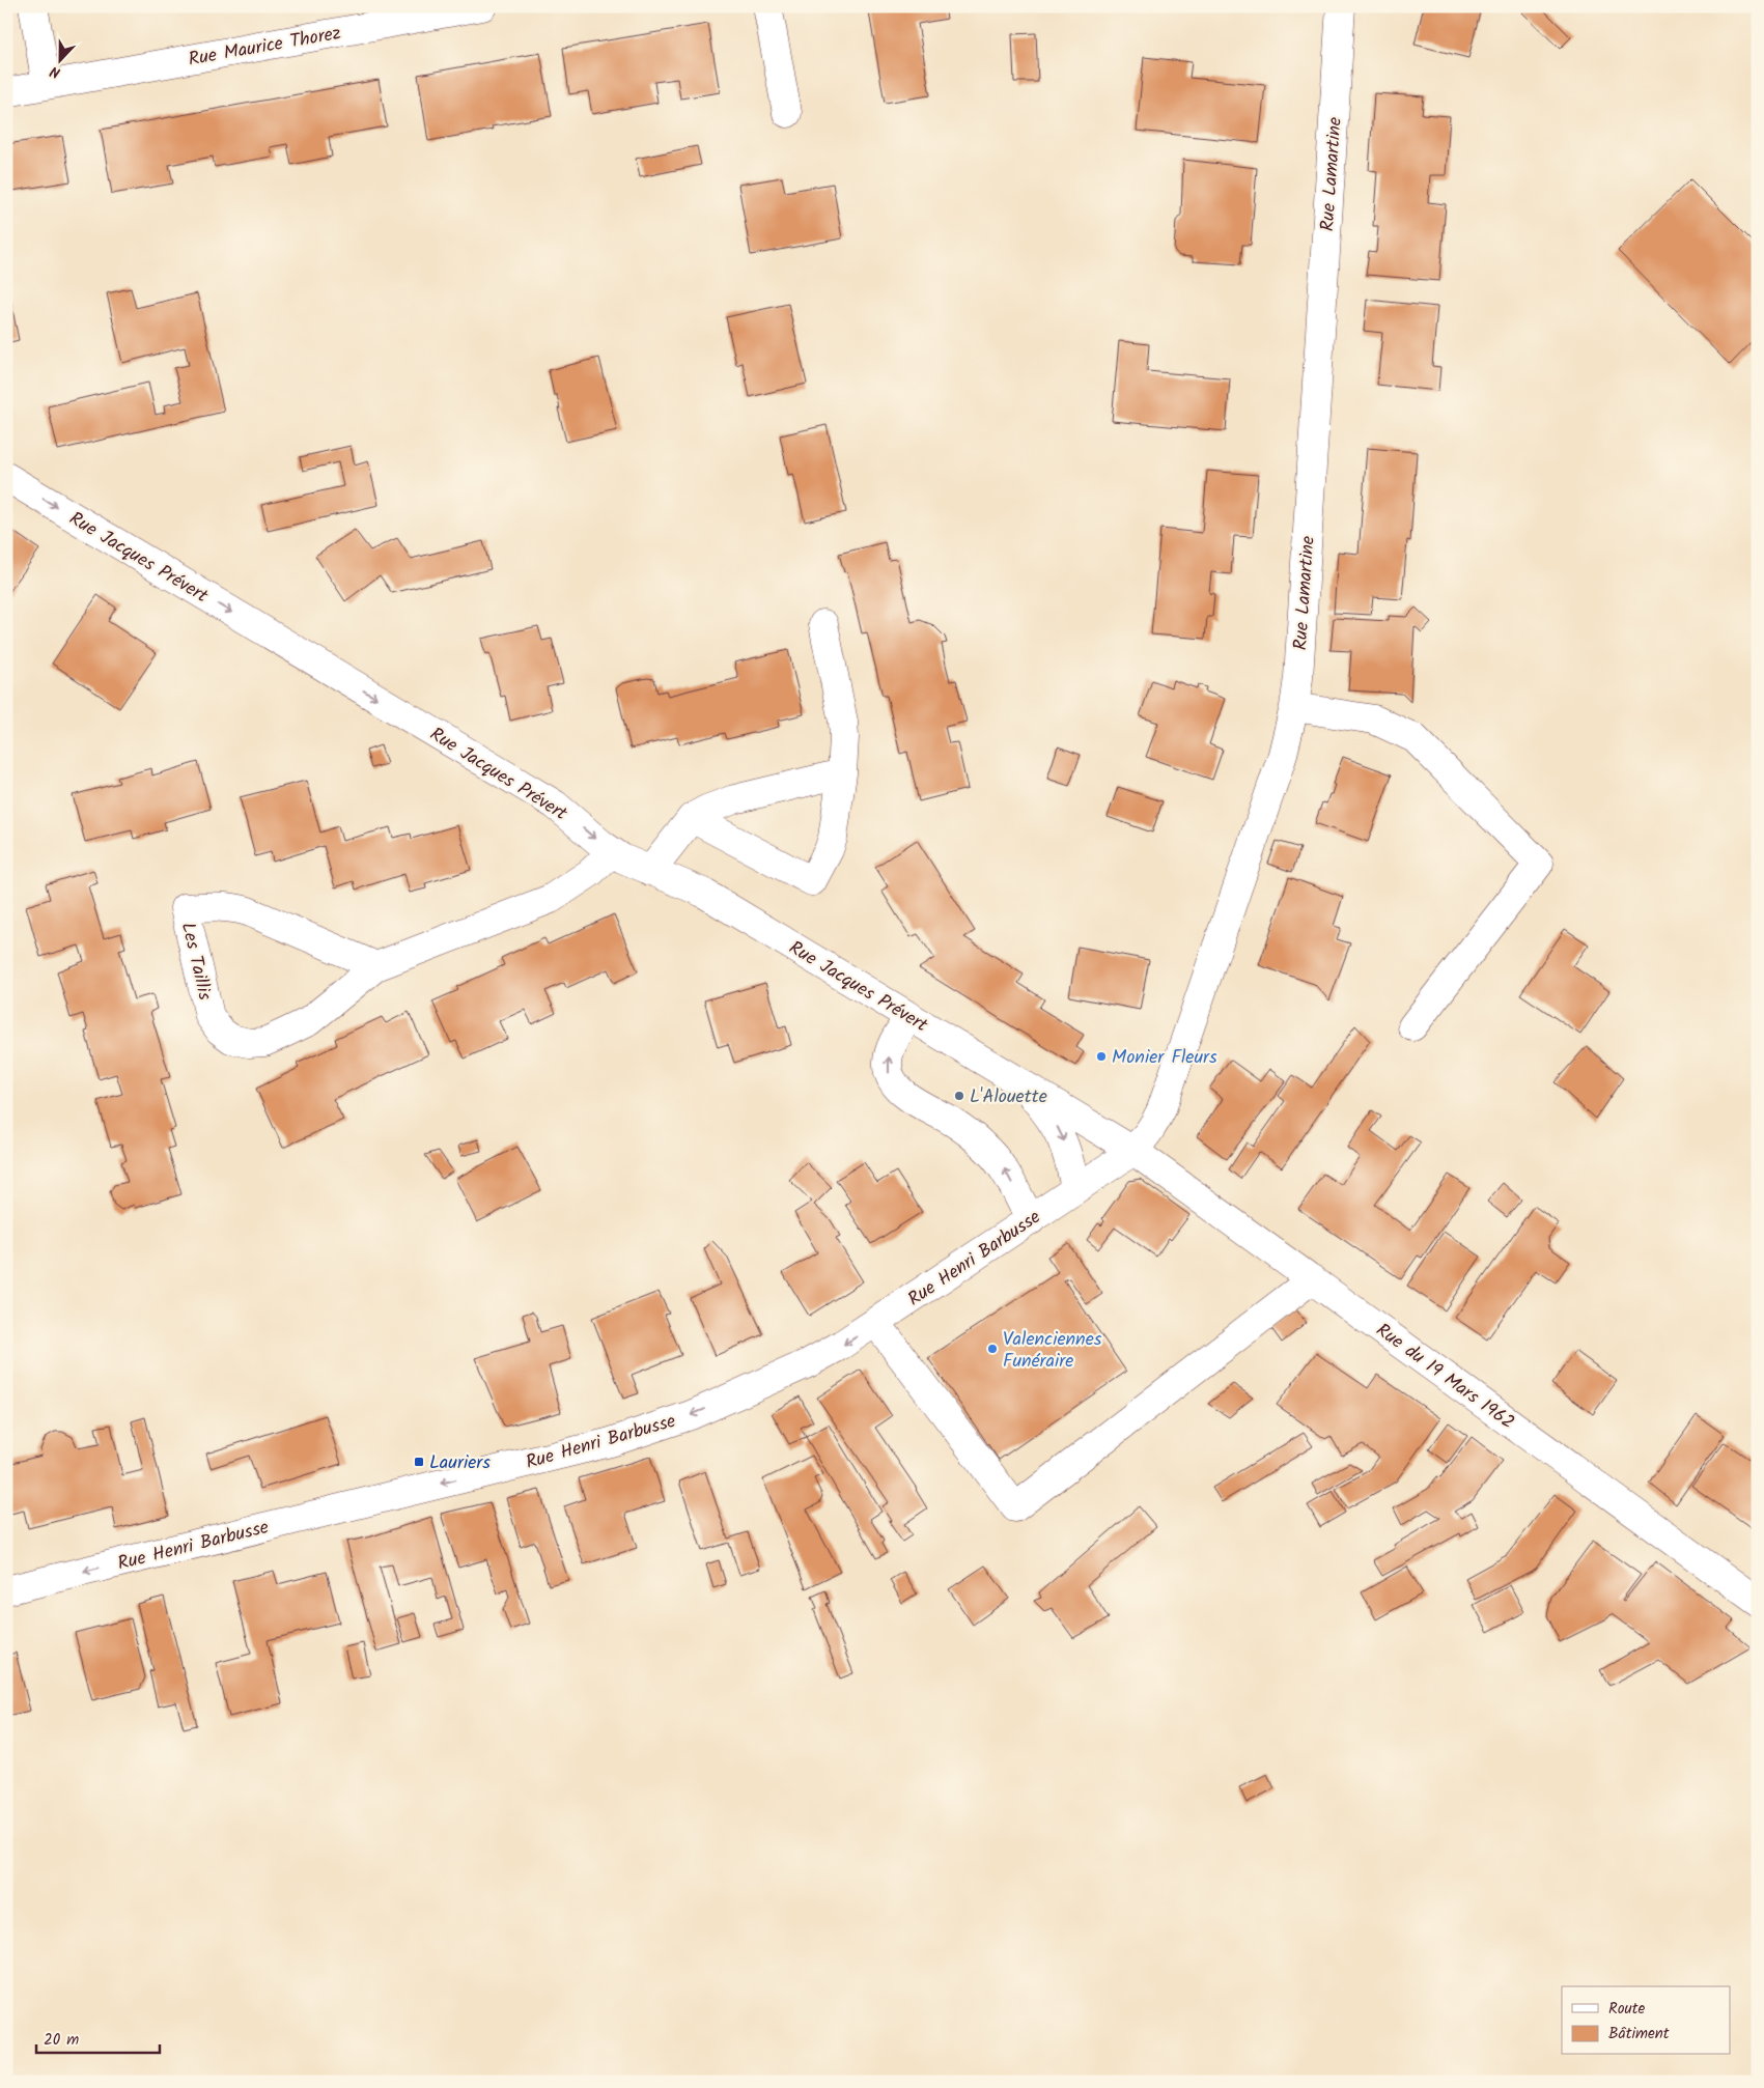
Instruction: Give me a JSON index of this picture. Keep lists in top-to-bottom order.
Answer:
{
  "streets": {
    "street": [
      "Rue Maurice Thorez",
      "Rue Lamartine",
      "Rue Jacques Prévert",
      "Les Taillis",
      "Rue Henri Barbusse",
      "Rue du 19 Mars 1962"
    ]
  },
  "crossings": [
    ["Rue Lamartine", "Rue Jacques Prévert"],
    ["Rue Lamartine", "Rue Henri Barbusse"],
    ["Rue Lamartine", "Rue du 19 Mars 1962"],
    ["Rue Jacques Prévert", "Les Taillis"],
    ["Rue Jacques Prévert", "Rue Henri Barbusse"],
    ["Rue Jacques Prévert", "Rue du 19 Mars 1962"],
    ["Rue Henri Barbusse", "Rue du 19 Mars 1962"]
  ],
  "one_way": ["Rue Jacques Prévert", "Rue Henri Barbusse"],
  "places": {
    "other": ["Monier Fleurs", "L'Alouette", "Valenciennes Funéraire"],
    "transit": ["Lauriers"]
  },
  "legend": ["Route", "Bâtiment"],
  "scale_bar": "20 m",
  "north": "bottom"
}
